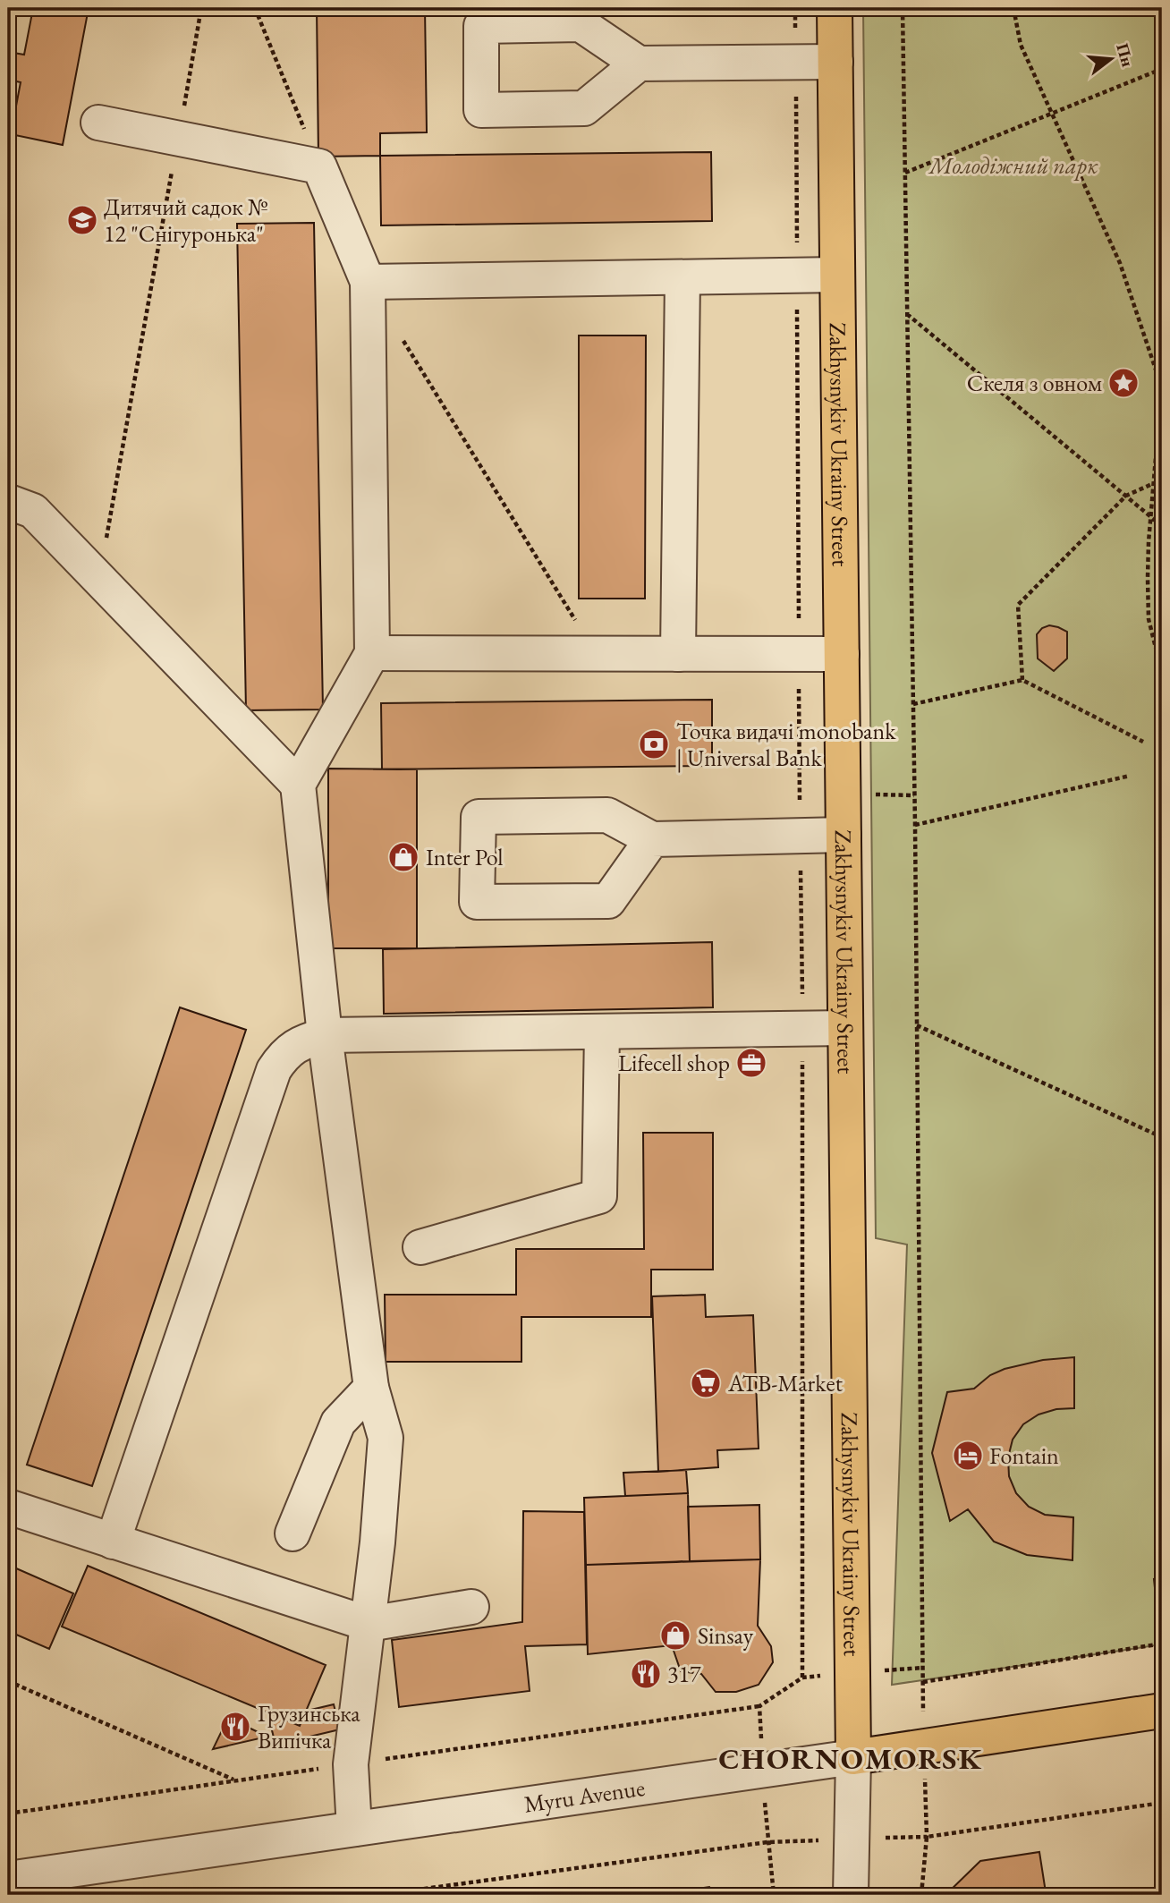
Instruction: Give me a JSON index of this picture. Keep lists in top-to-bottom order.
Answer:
{
  "streets": {
    "main road": ["Zakhysnykiv Ukrainy Street", "Myru Avenue"]
  },
  "crossings": [
    ["Zakhysnykiv Ukrainy Street", "Myru Avenue"]
  ],
  "districts": ["CHORNOMORSK"],
  "parks": ["Молодіжний парк"],
  "places": {
    "school or university": ["Дитячий садок № 12 \"Снігуронька\""],
    "place": ["Скеля з овном"],
    "bank": ["Точка видачі monobank | Universal Bank"],
    "shop": ["Inter Pol", "Sinsay"],
    "office": ["Lifecell shop"],
    "supermarket": ["ATB-Market"],
    "hotel": ["Fontain"],
    "restaurant": ["317", "Грузинська Випічка"]
  },
  "north": "right"
}
